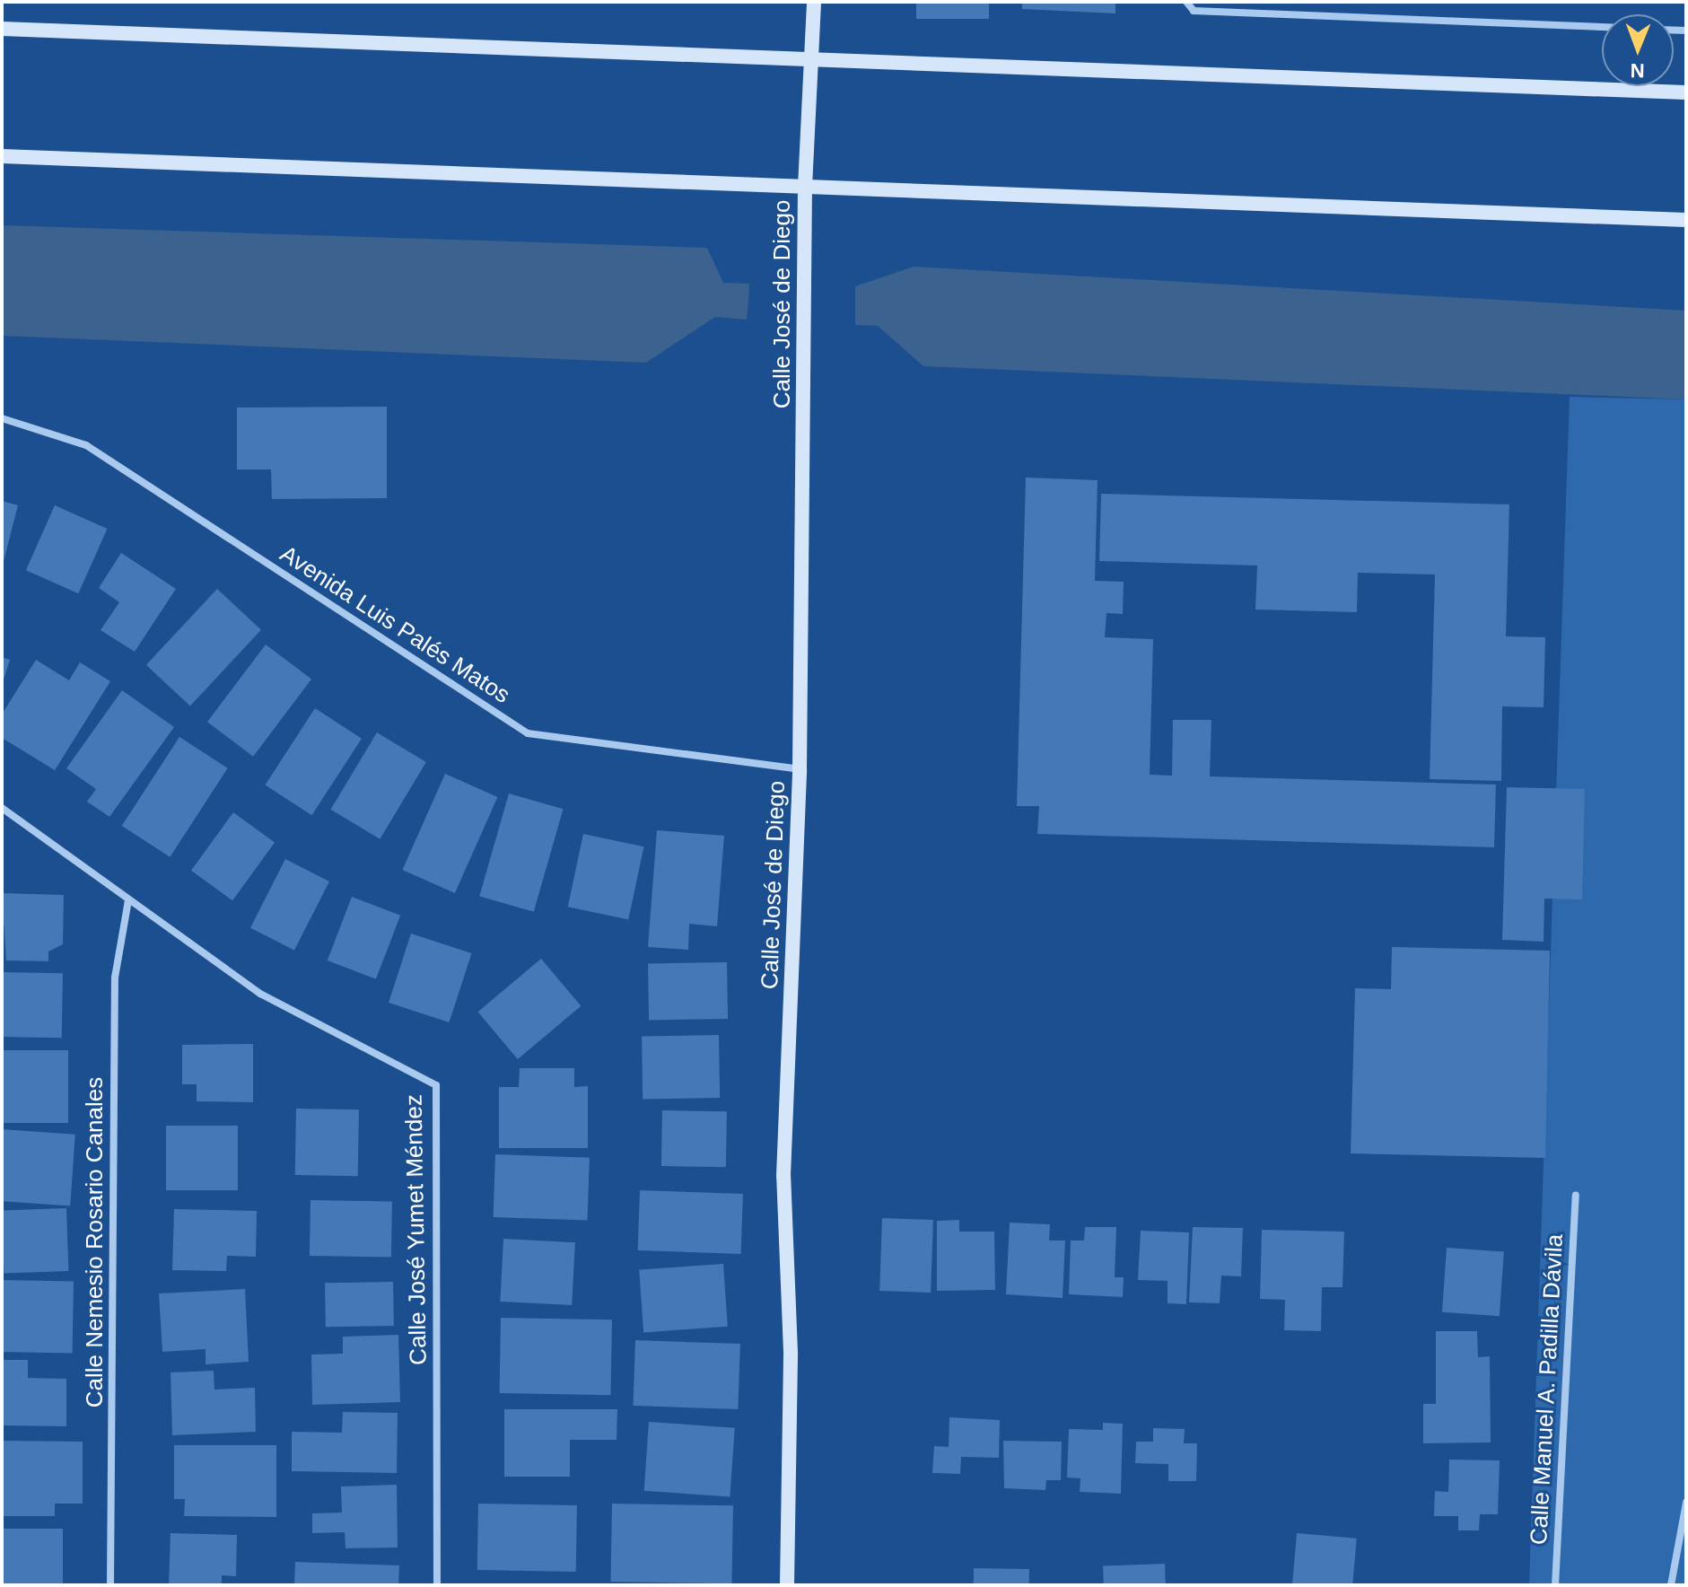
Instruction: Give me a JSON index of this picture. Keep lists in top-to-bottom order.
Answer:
{
  "streets": {
    "street": [
      "Calle José de Diego",
      "Avenida Luis Palés Matos",
      "Calle José Yumet Méndez",
      "Calle Nemesio Rosario Canales",
      "Calle Manuel A. Padilla Dávila"
    ]
  },
  "crossings": [
    ["Calle José de Diego", "Avenida Luis Palés Matos"],
    ["Calle José Yumet Méndez", "Calle Nemesio Rosario Canales"]
  ],
  "north": "bottom"
}
